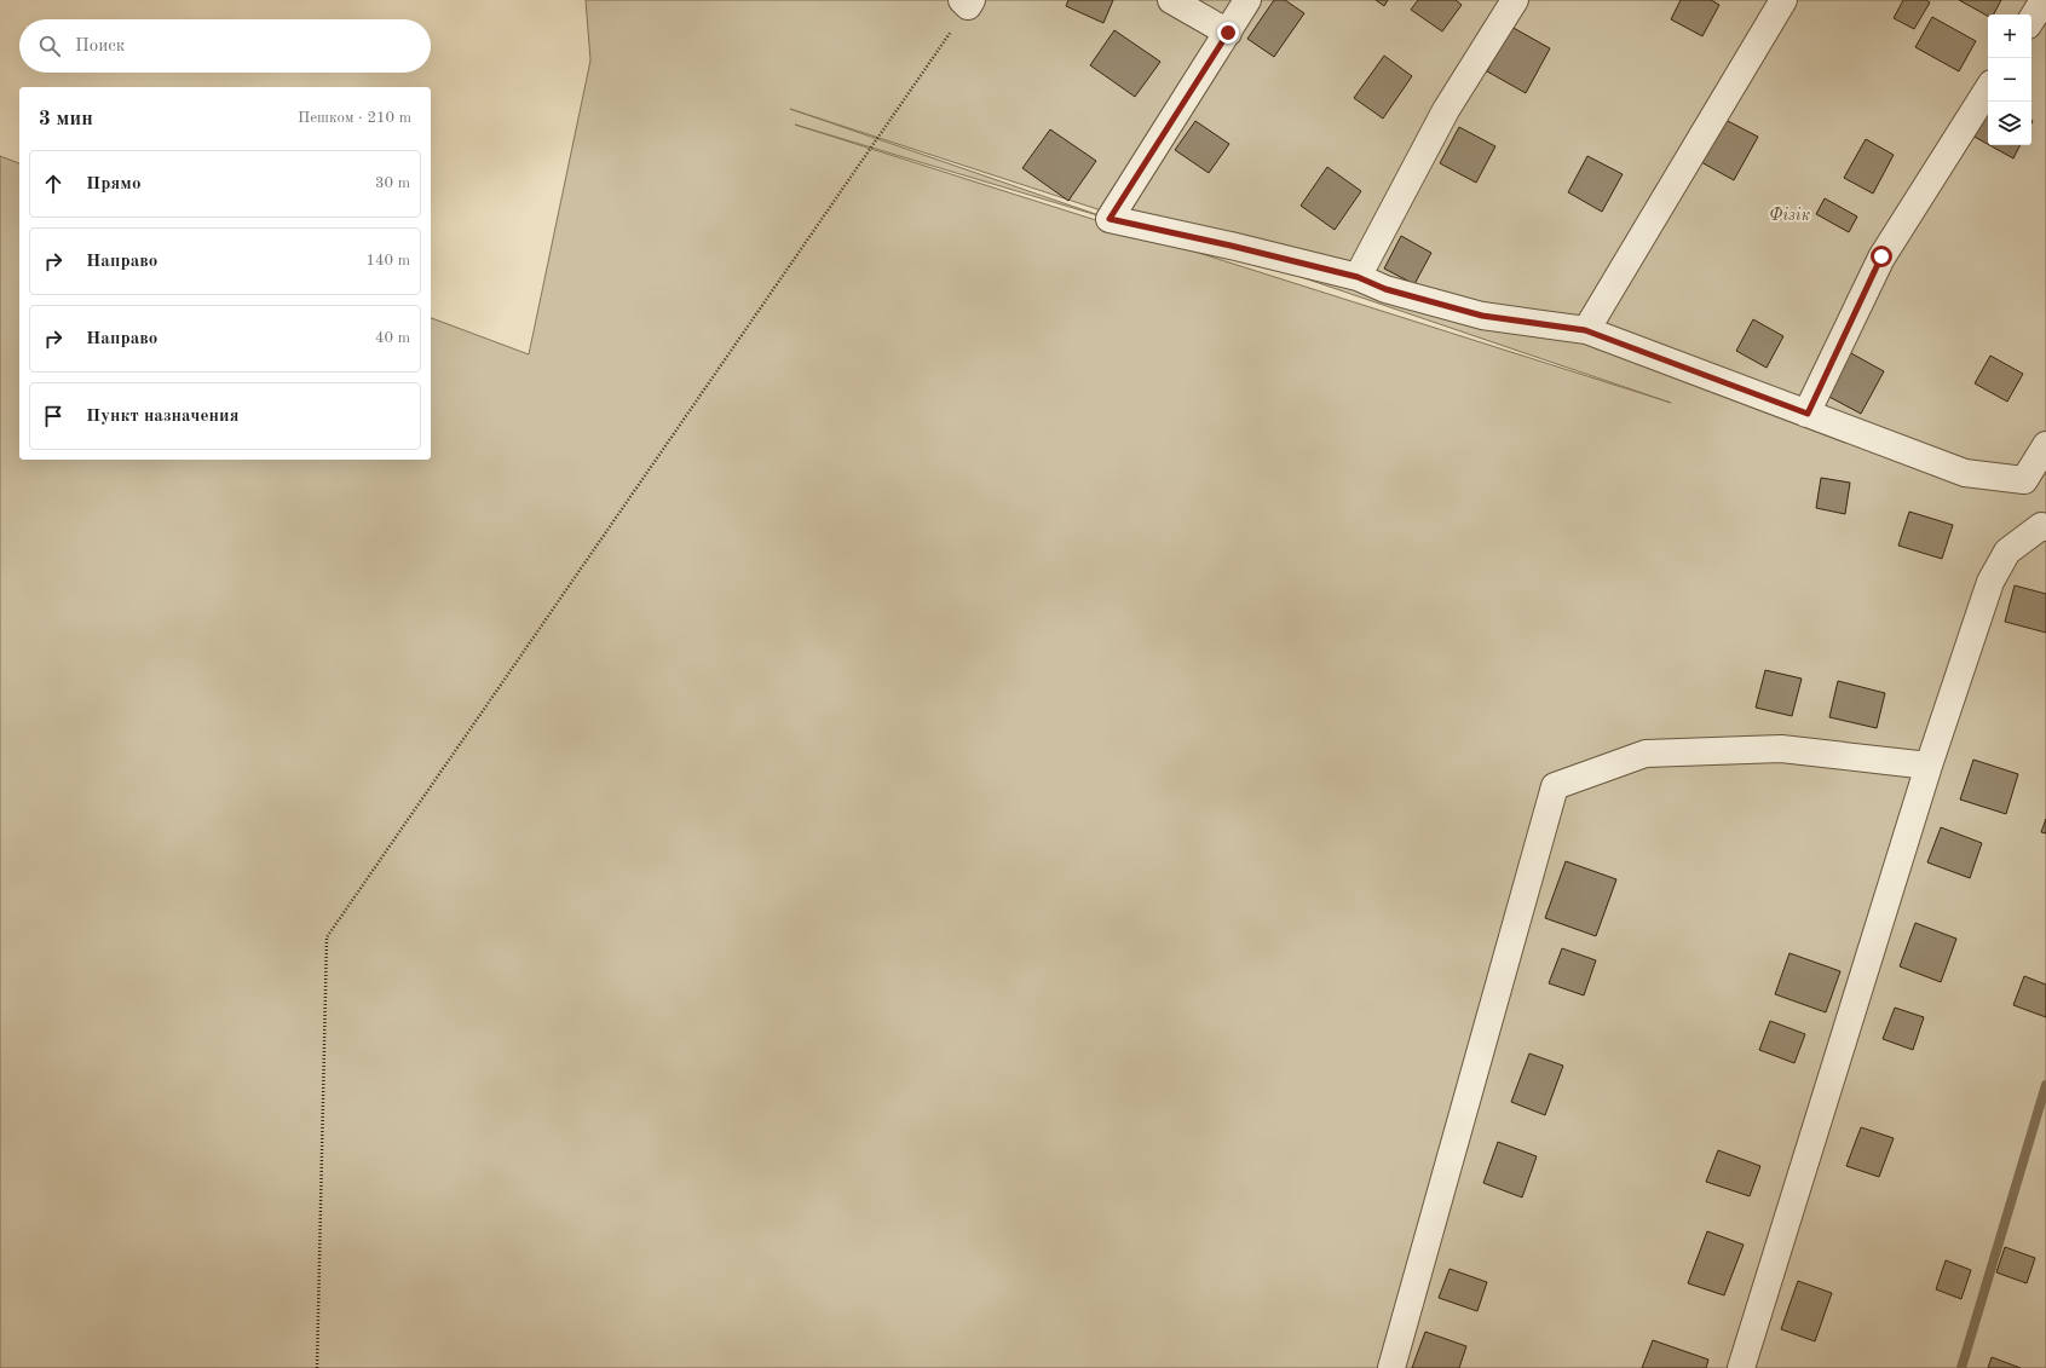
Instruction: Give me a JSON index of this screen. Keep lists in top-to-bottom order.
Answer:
{
  "parks": ["Фізік"],
  "page": {
    "map_buttons": ["+", "−"],
    "search": "Поиск",
    "heading": ["3 мин", "Пешком · 210 m"],
    "list": [
      ["Прямо", "30 m"],
      ["Направо", "140 m"],
      ["Направо", "40 m"],
      "Пункт назначения"
    ]
  }
}
